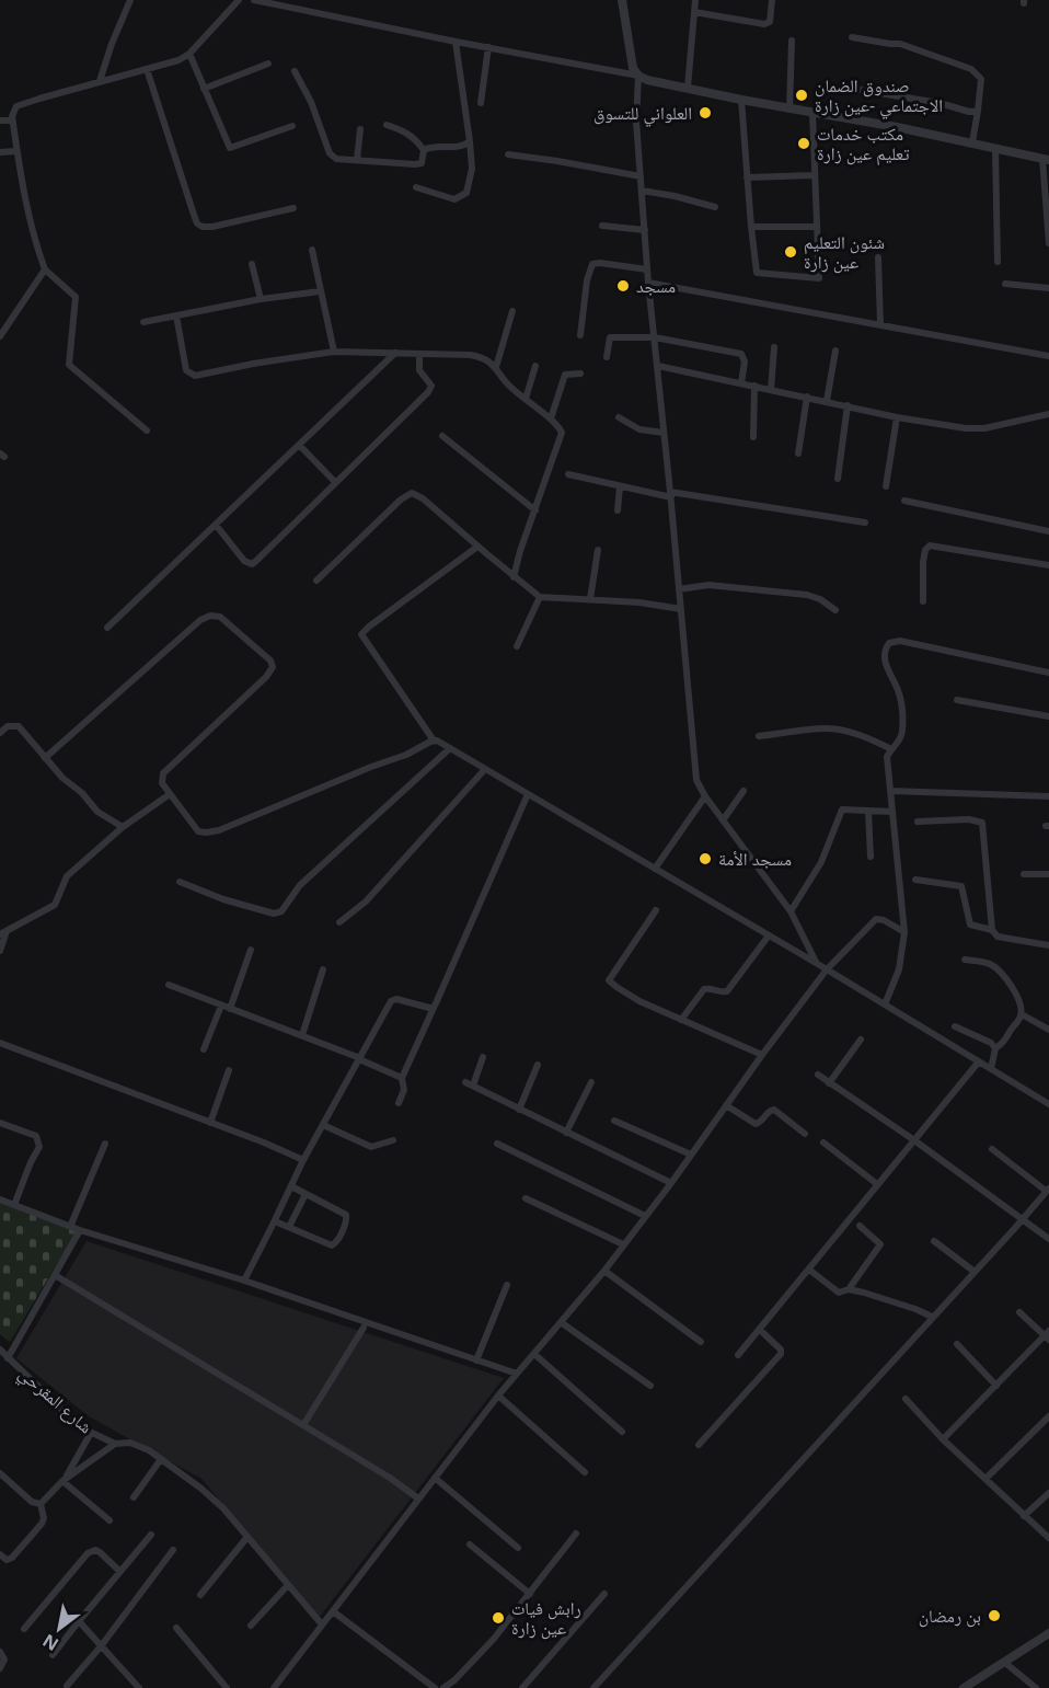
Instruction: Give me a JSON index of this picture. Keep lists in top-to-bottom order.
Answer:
{
  "streets": {
    "street": ["شارع المقرحي"]
  },
  "places": [
    "صندوق الضمان الاجتماعي -عين زارة",
    "العلواني للتسوق",
    "مكتب خدمات تعليم عين زارة",
    "شئون التعليم عين زارة",
    "مسجد",
    "مسجد الأمة",
    "بن رمضان",
    "رابش فيات عين زارة"
  ],
  "north": "bottom left"
}
